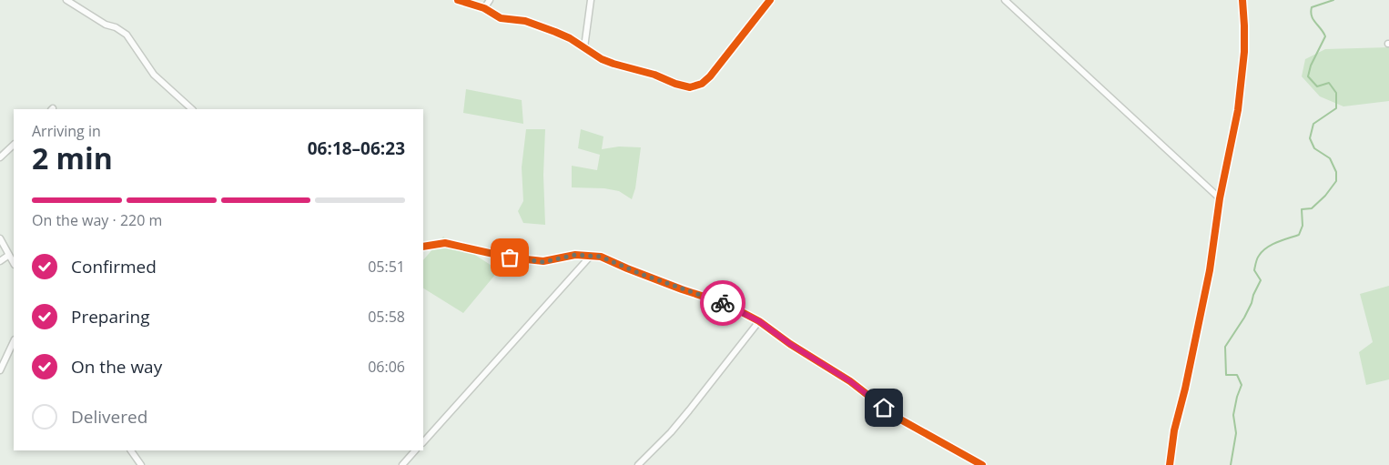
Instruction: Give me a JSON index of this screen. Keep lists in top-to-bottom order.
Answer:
{
  "page": {
    "heading": ["2 min", "Arriving in", "06:18–06:23"],
    "bar": "On the way · 220 m",
    "list": [
      ["Confirmed", "05:51"],
      ["Preparing", "05:58"],
      ["On the way", "06:06"],
      "Delivered"
    ]
  }
}
